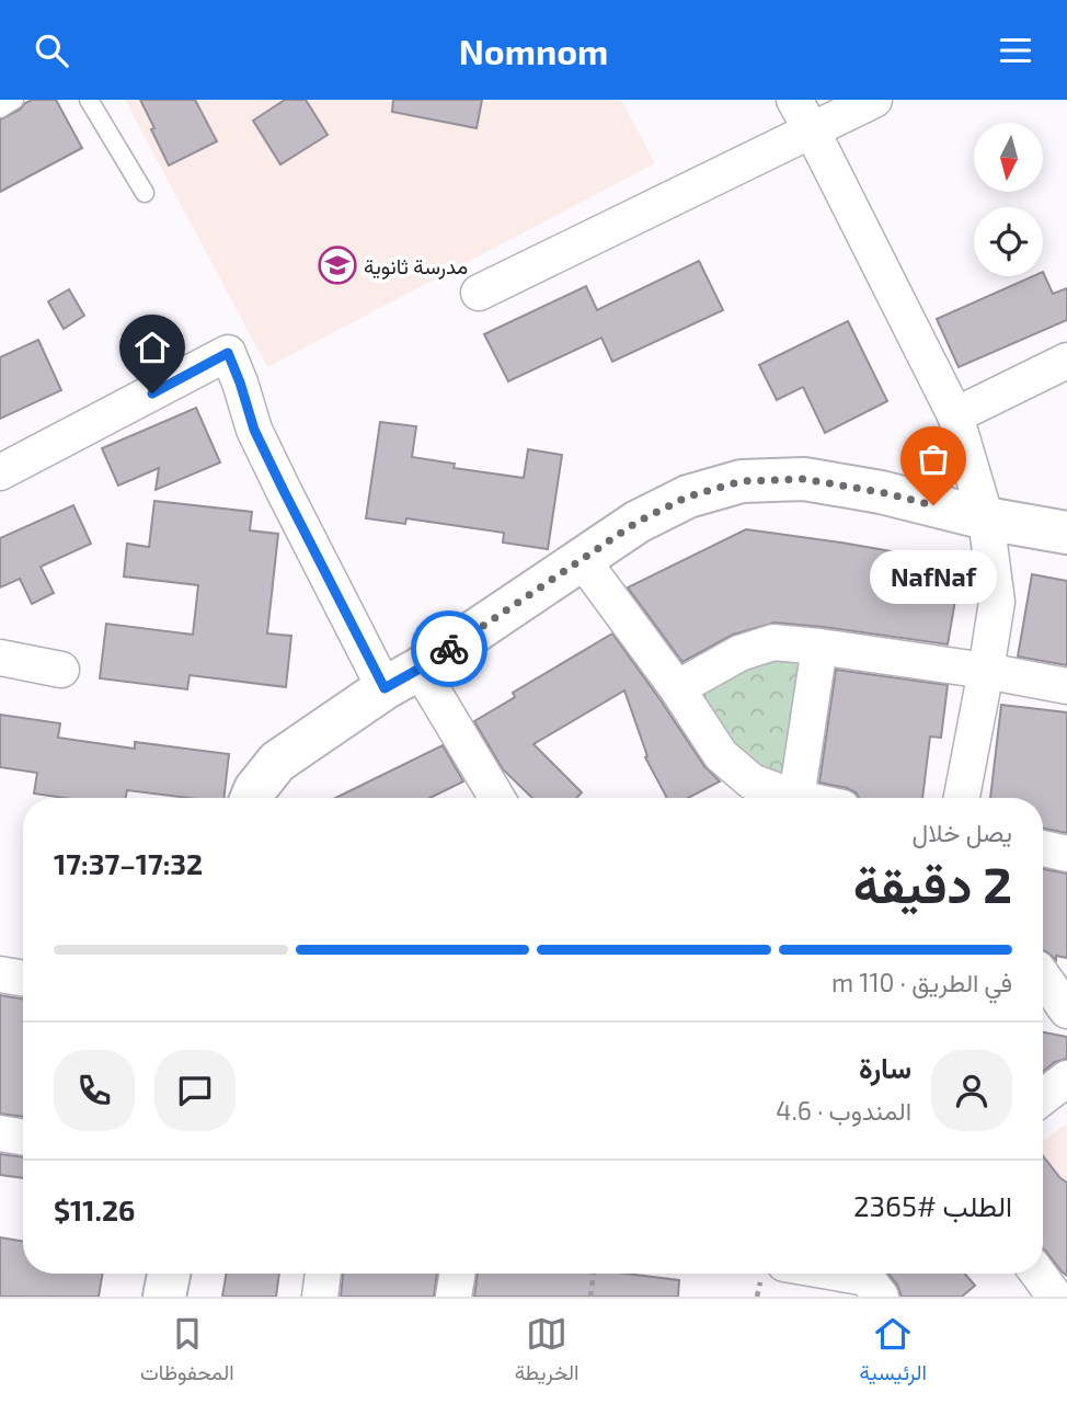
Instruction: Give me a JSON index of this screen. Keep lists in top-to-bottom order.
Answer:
{
  "places": {
    "school or university": ["مدرسة ثانوية"],
    "other": ["NafNaf"]
  },
  "north": "bottom",
  "page": {
    "header": "Nomnom",
    "bubble": "NafNaf",
    "heading": ["2 دقيقة", "يصل خلال", "17:32–17:37"],
    "panel": [
      "سارة",
      "المندوب · 4.6",
      "الطلب #2365",
      "$11.26"
    ],
    "bar": "في الطريق · 110 m",
    "tabs": ["الرئيسية", "الخريطة", "المحفوظات"]
  }
}
